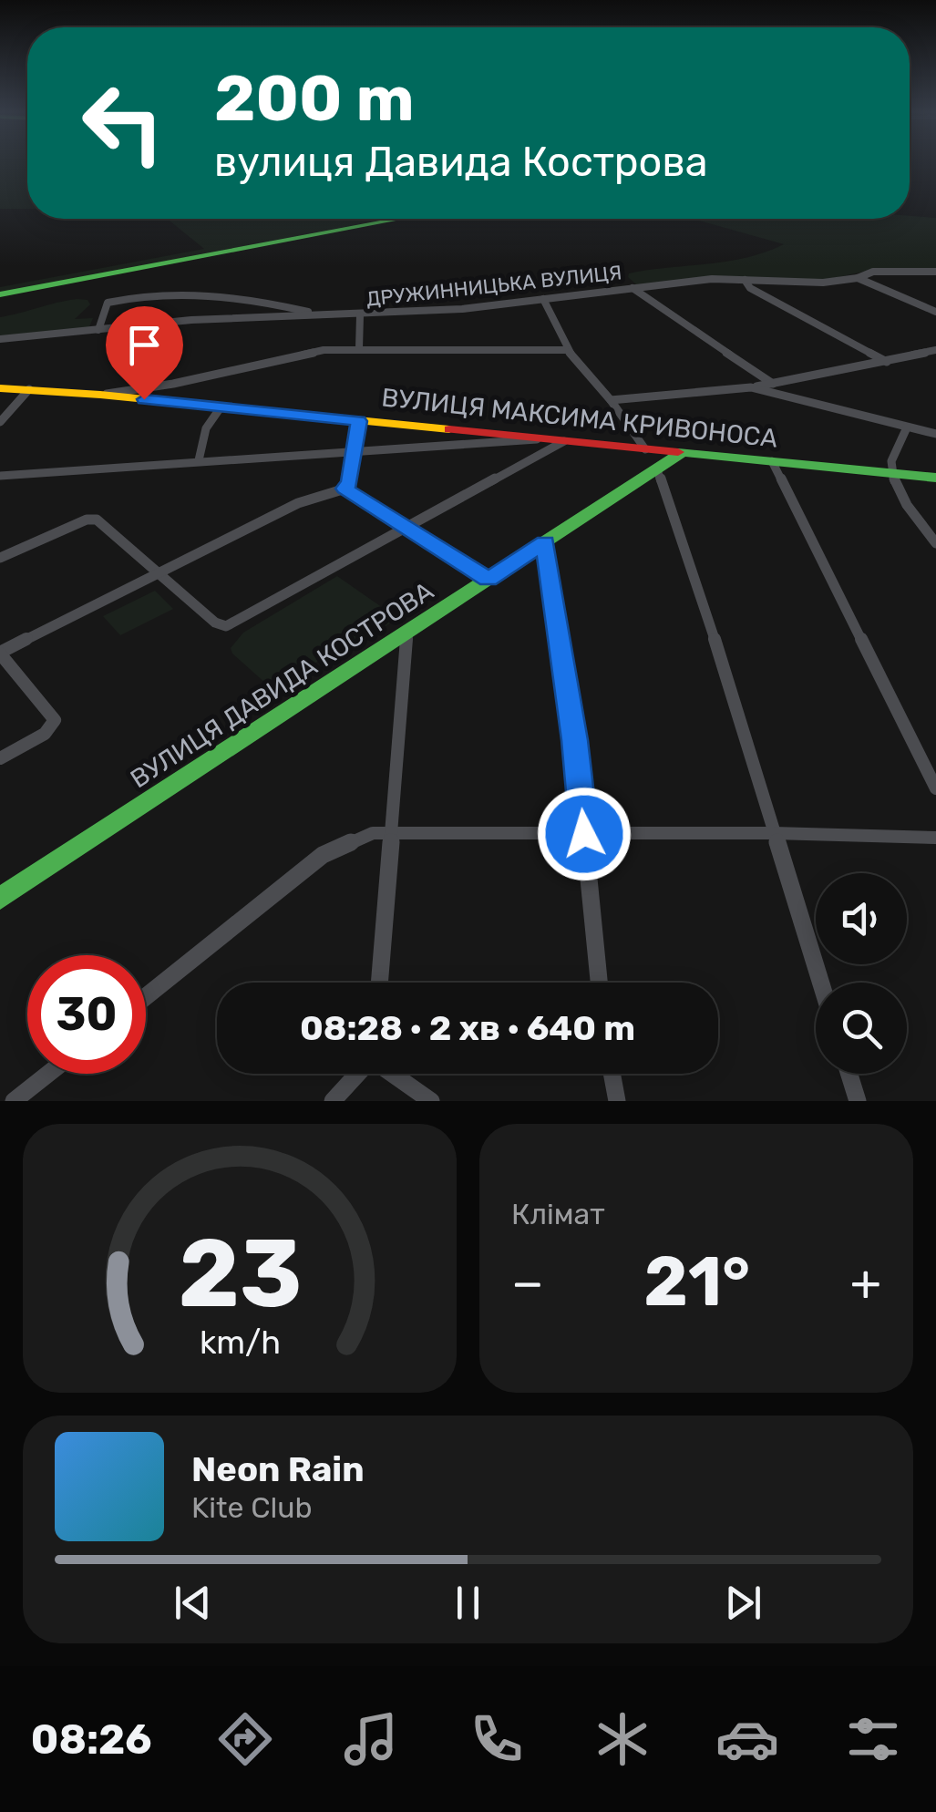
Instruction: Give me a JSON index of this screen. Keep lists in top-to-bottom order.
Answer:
{
  "streets": {
    "street": ["ДРУЖИННИЦЬКА ВУЛИЦЯ", "ВУЛИЦЯ МАКСИМА КРИВОНОСА", "ВУЛИЦЯ ДАВИДА КОСТРОВА"]
  },
  "crossings": [
    ["ВУЛИЦЯ МАКСИМА КРИВОНОСА", "ВУЛИЦЯ ДАВИДА КОСТРОВА"]
  ],
  "page": {
    "turn": ["200 m", "вулиця Давида Кострова"],
    "limit": "30",
    "trip": "08:28 · 2 хв · 640 m",
    "tile": "Клімат",
    "heat": ["−", "21°", "+"],
    "song": ["Neon Rain", "Kite Club"],
    "tabs": "08:26",
    "gauge": ["23", "km/h"]
  }
}
